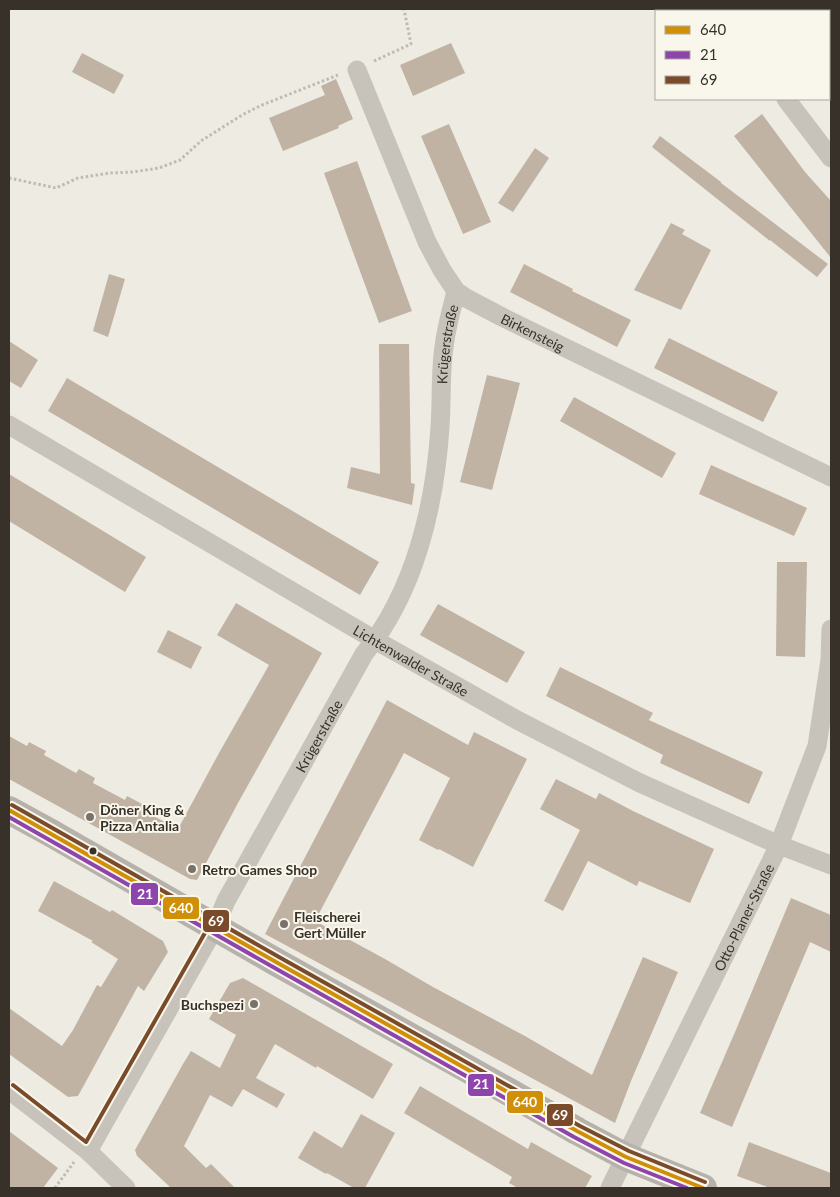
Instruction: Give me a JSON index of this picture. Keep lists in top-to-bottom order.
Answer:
{
  "streets": {
    "street": [
      "Birkensteig",
      "Krügerstraße",
      "Lichtenwalder Straße",
      "Otto-Planer-Straße"
    ]
  },
  "crossings": [
    ["Birkensteig", "Krügerstraße"],
    ["Krügerstraße", "Lichtenwalder Straße"],
    ["Lichtenwalder Straße", "Otto-Planer-Straße"]
  ],
  "places": [
    "Döner King & Pizza Antalia",
    "Retro Games Shop",
    "Fleischerei Gert Müller",
    "Buchspezi"
  ],
  "lines": ["transit line 69", "transit line 640", "transit line 21"],
  "legend": ["640", "21", "69"]
}
